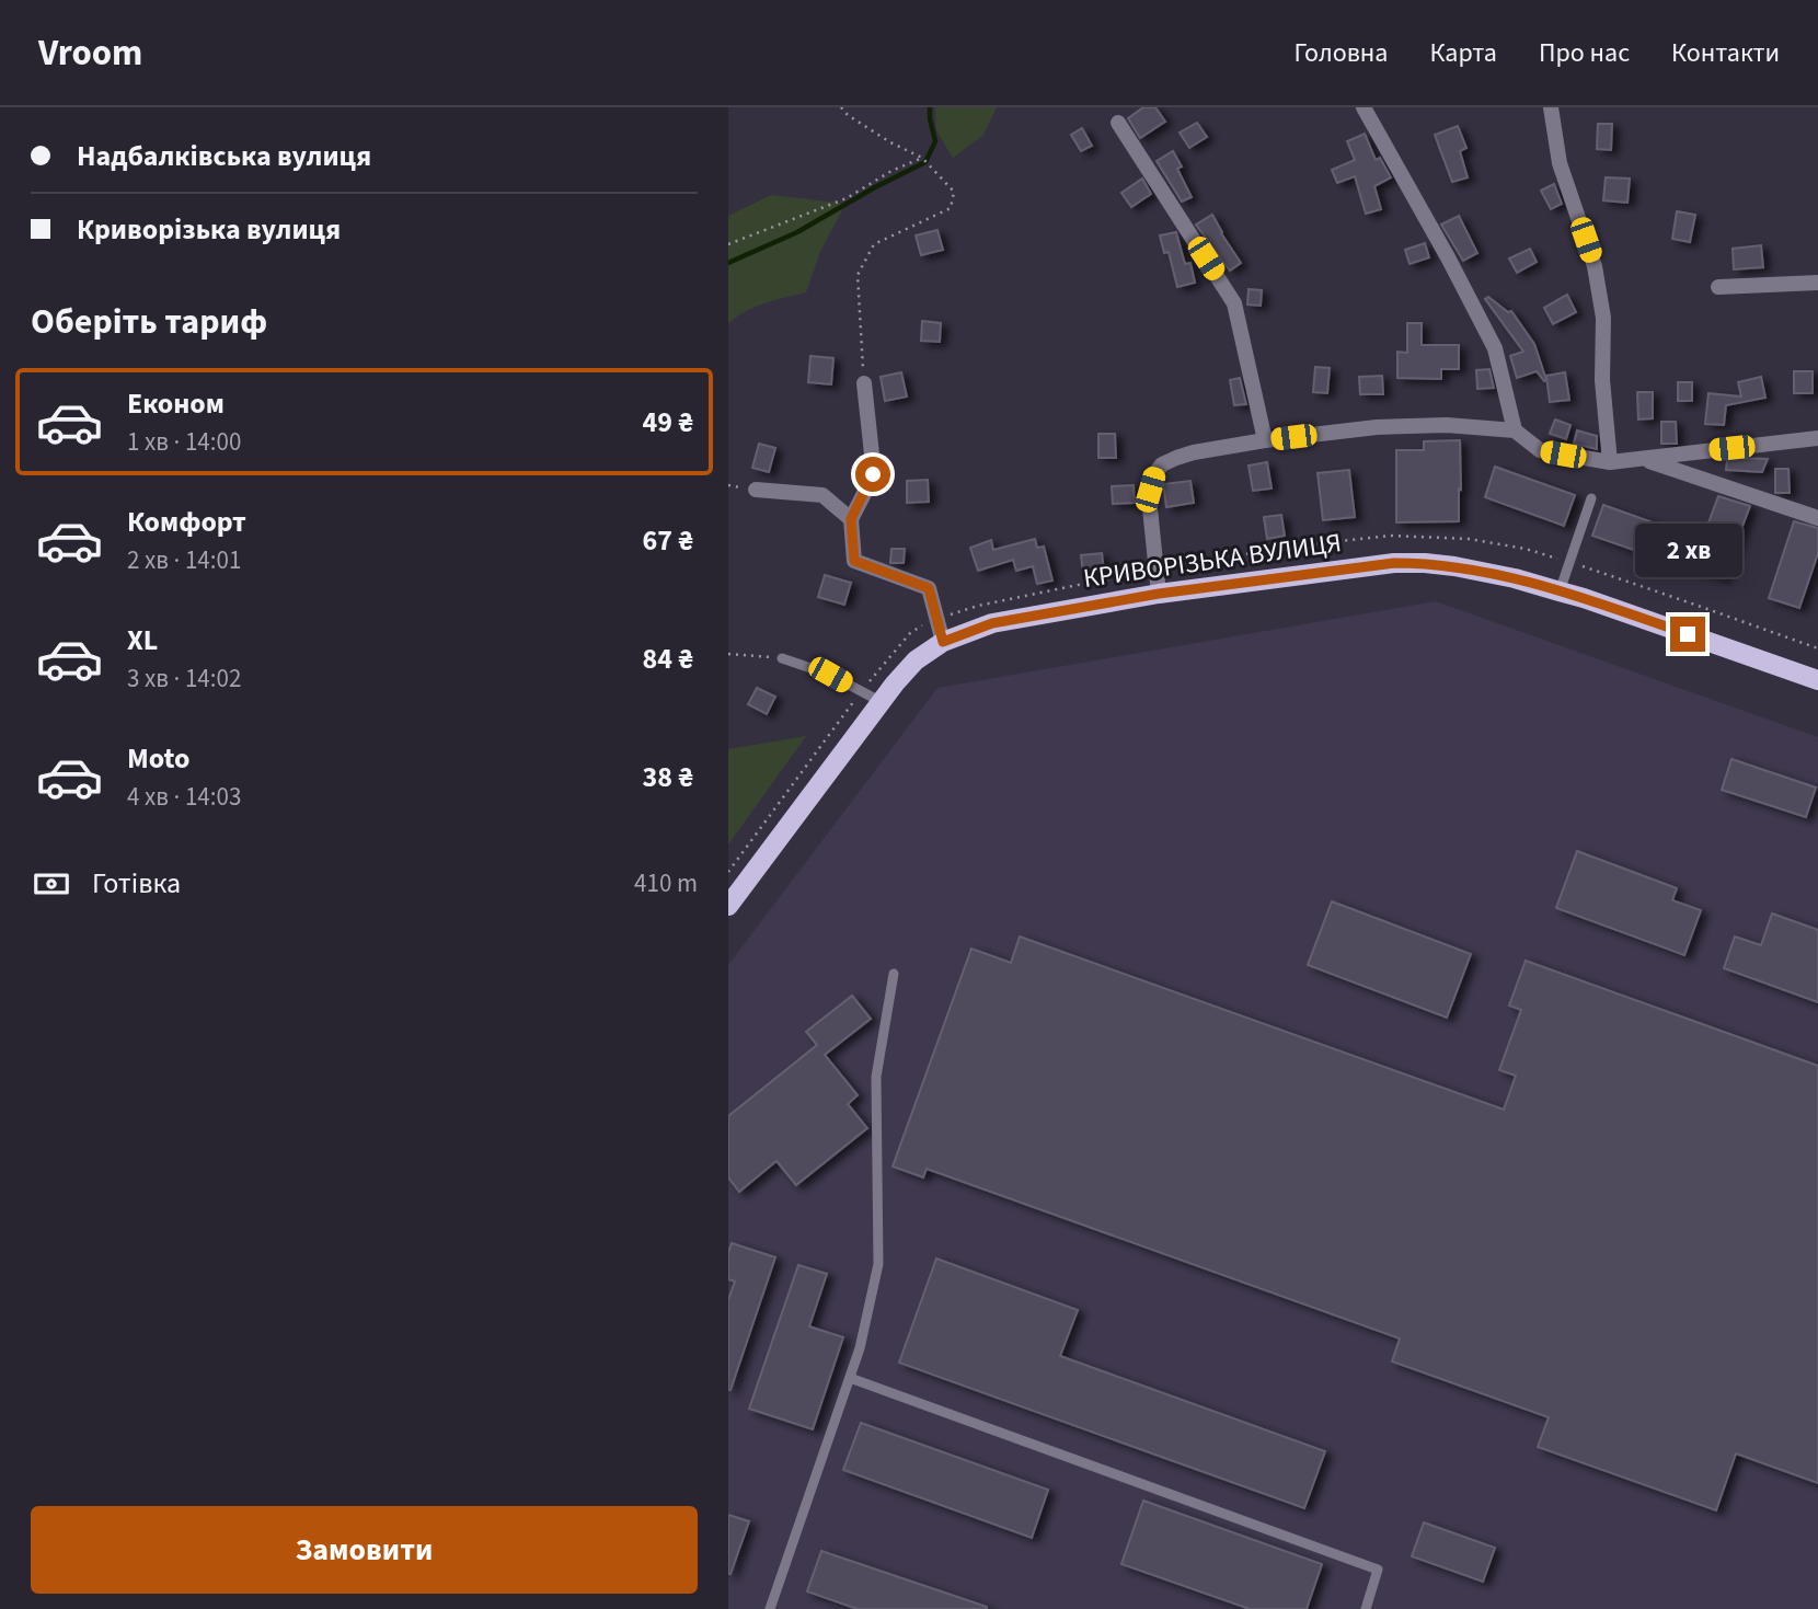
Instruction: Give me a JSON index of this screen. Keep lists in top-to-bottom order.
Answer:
{
  "streets": {
    "main road": ["КРИВОРІЗЬКА ВУЛИЦЯ"]
  },
  "page": {
    "header": "Vroom",
    "nav": [
      "Головна",
      "Карта",
      "Про нас",
      "Контакти"
    ],
    "banner": ["Надбалківська вулиця", "Криворізька вулиця"],
    "heading": "Оберіть тариф",
    "list": [
      {
        "name": "Економ",
        "note": "1 хв · 14:00",
        "value": "49 ₴"
      },
      {
        "name": "Комфорт",
        "note": "2 хв · 14:01",
        "value": "67 ₴"
      },
      {
        "name": "XL",
        "note": "3 хв · 14:02",
        "value": "84 ₴"
      },
      {
        "name": "Moto",
        "note": "4 хв · 14:03",
        "value": "38 ₴"
      }
    ],
    "bubble": "2 хв",
    "pay": ["Готівка", "410 m"],
    "buttons": "Замовити"
  }
}
